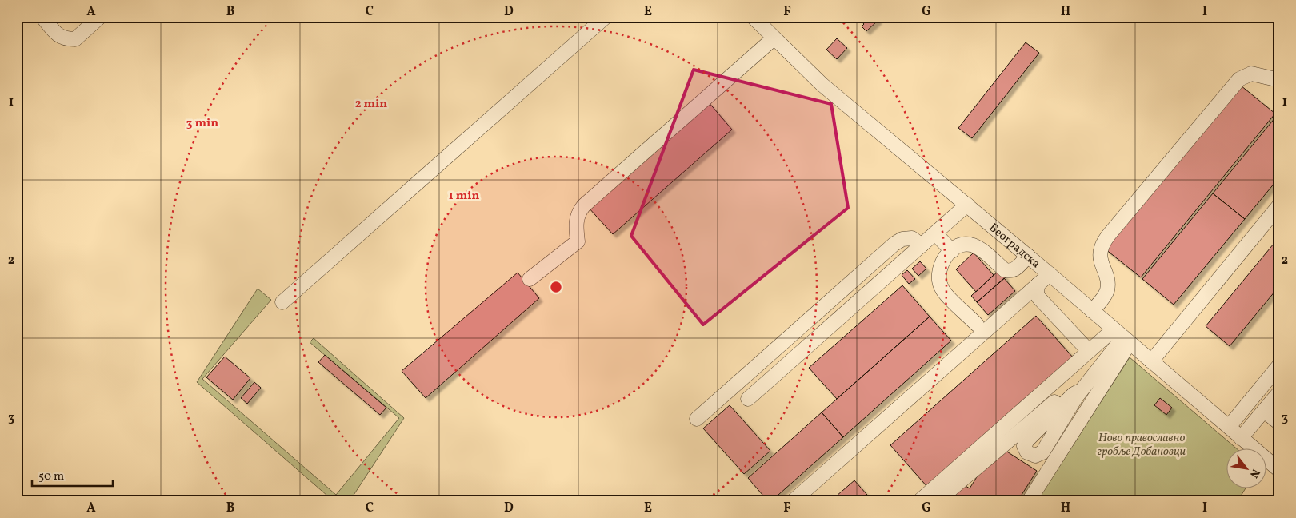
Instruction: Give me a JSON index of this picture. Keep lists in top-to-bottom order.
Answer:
{
  "streets": {
    "street": ["Београдска"]
  },
  "parks": ["Ново православно гробље Добановци"],
  "scale_bar": "50 m",
  "north": "bottom right",
  "grid": {
    "columns": [
      "A",
      "B",
      "C",
      "D",
      "E",
      "F",
      "G",
      "H",
      "I"
    ],
    "rows": ["1", "2", "3"]
  },
  "rings": ["2 min", "3 min", "1 min"]
}
